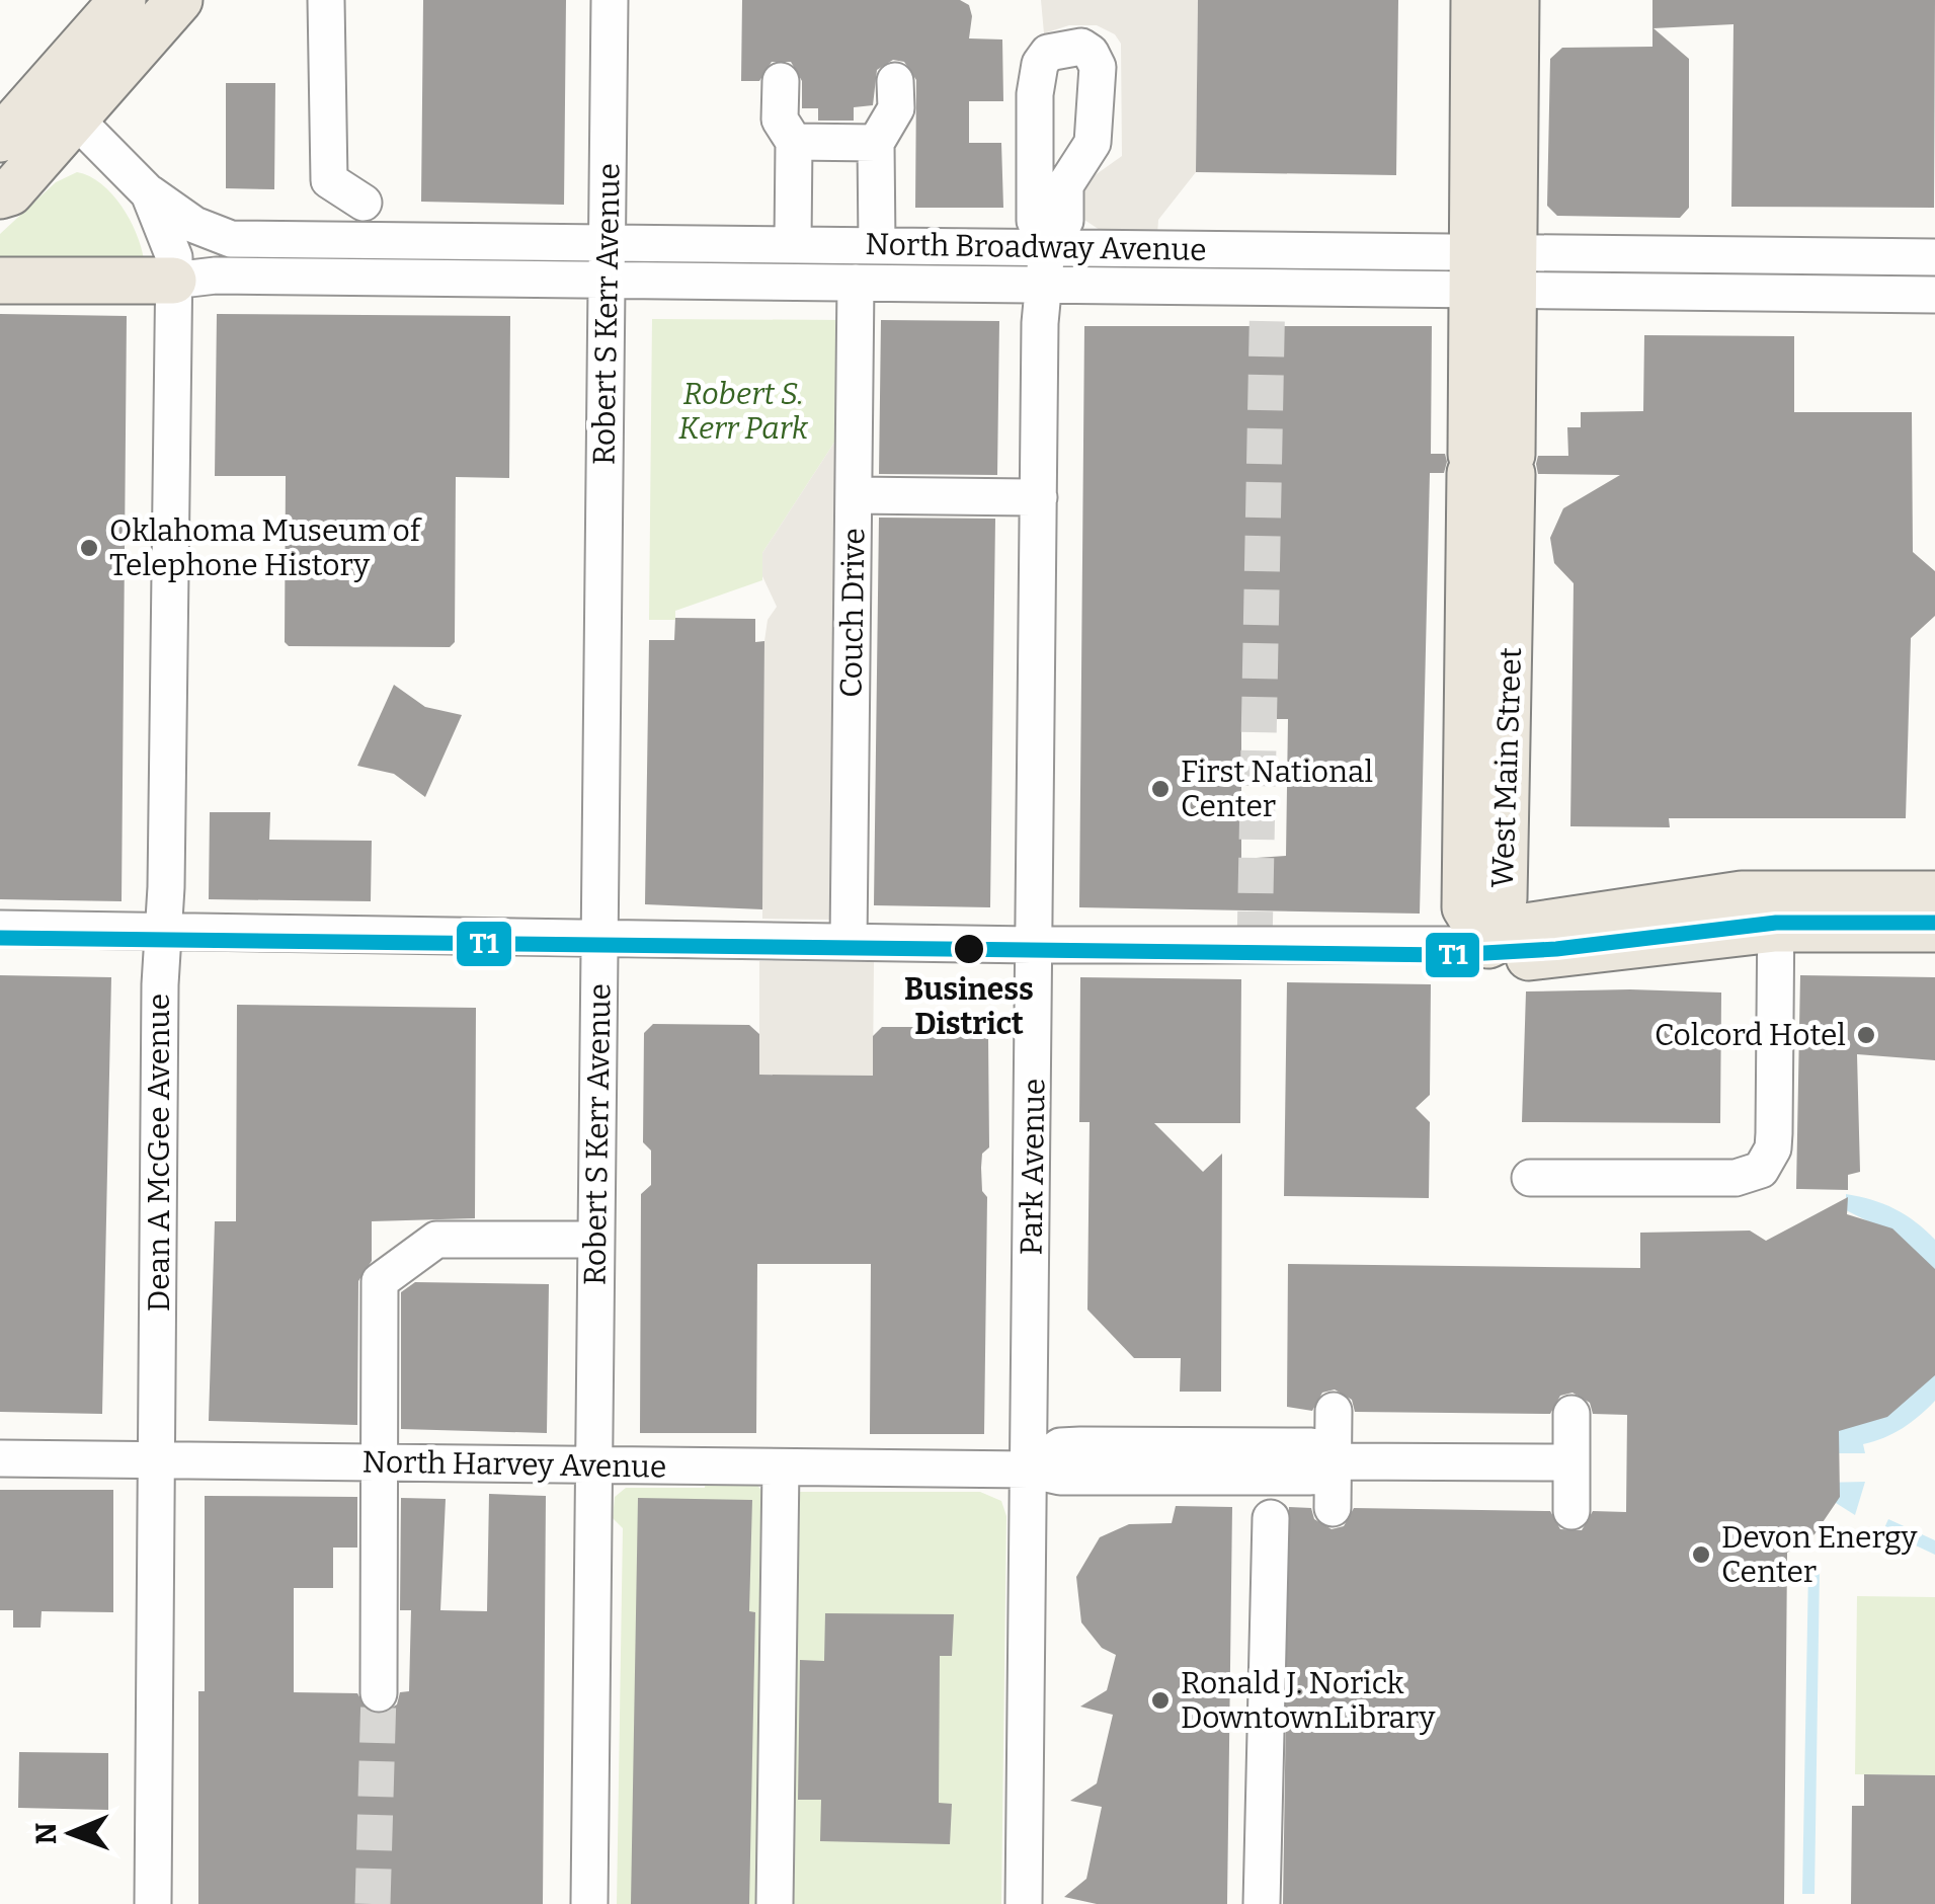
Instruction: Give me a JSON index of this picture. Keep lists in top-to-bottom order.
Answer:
{
  "streets": {
    "main road": ["West Main Street"],
    "street": [
      "North Broadway Avenue",
      "Robert S Kerr Avenue",
      "Couch Drive",
      "Dean A McGee Avenue",
      "Park Avenue",
      "North Harvey Avenue"
    ]
  },
  "crossings": [
    ["North Broadway Avenue", "Robert S Kerr Avenue"],
    ["North Broadway Avenue", "Couch Drive"],
    ["North Broadway Avenue", "West Main Street"],
    ["North Broadway Avenue", "Dean A McGee Avenue"],
    ["North Broadway Avenue", "Park Avenue"],
    ["Robert S Kerr Avenue", "North Harvey Avenue"],
    ["Dean A McGee Avenue", "North Harvey Avenue"],
    ["Park Avenue", "North Harvey Avenue"]
  ],
  "parks": ["Robert S. Kerr Park"],
  "places": [
    "Oklahoma Museum of Telephone History",
    "First National Center",
    "Business District",
    "Colcord Hotel",
    "Devon Energy Center",
    "Ronald J. Norick DowntownLibrary"
  ],
  "lines": ["transit line T1"],
  "north": "left"
}
